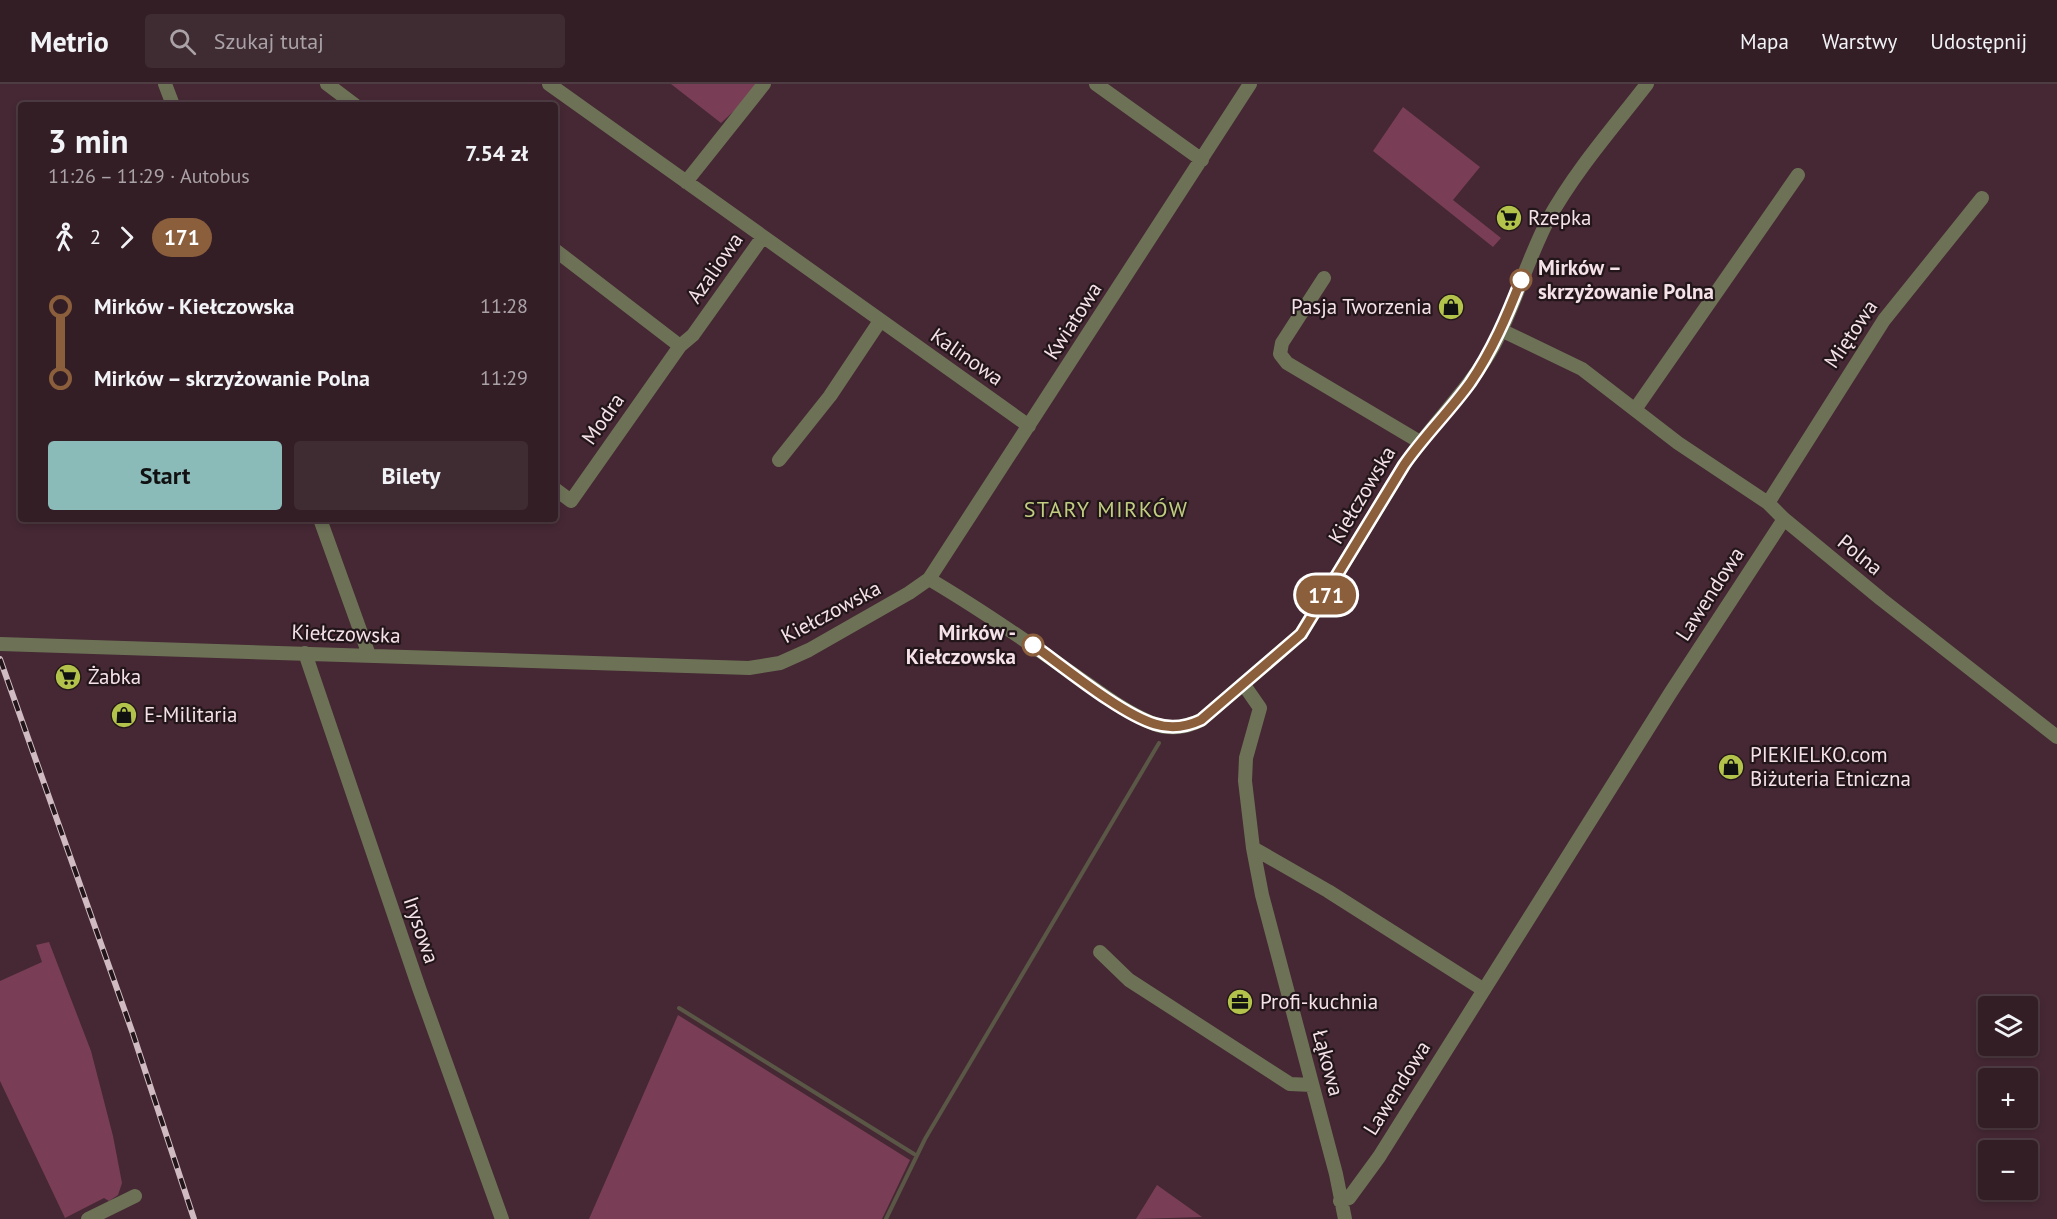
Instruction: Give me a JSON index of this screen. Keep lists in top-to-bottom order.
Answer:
{
  "streets": {
    "street": [
      "Azaliowa",
      "Kwiatowa",
      "Miętowa",
      "Kalinowa",
      "Modra",
      "Kiełczowska",
      "Polna",
      "Lawendowa",
      "Irysowa",
      "Łąkowa"
    ]
  },
  "crossings": [
    ["Azaliowa", "Kalinowa"],
    ["Azaliowa", "Modra"],
    ["Kwiatowa", "Kalinowa"],
    ["Kwiatowa", "Kiełczowska"],
    ["Miętowa", "Polna"],
    ["Kiełczowska", "Polna"],
    ["Kiełczowska", "Irysowa"],
    ["Kiełczowska", "Łąkowa"],
    ["Polna", "Lawendowa"],
    ["Lawendowa", "Łąkowa"]
  ],
  "districts": ["STARY MIRKÓW"],
  "places": {
    "supermarket": ["Rzepka", "Żabka"],
    "other": ["Mirków – skrzyżowanie Polna", "Mirków - Kiełczowska"],
    "shop": ["Pasja Tworzenia", "E-Militaria", "PIEKIELKO.com Biżuteria Etniczna"],
    "office": ["Profi-kuchnia"]
  },
  "lines": ["bus line 171"],
  "page": {
    "header": "Metrio",
    "search": "Szukaj tutaj",
    "nav": ["Mapa", "Warstwy", "Udostępnij"],
    "on_map": "171",
    "heading": ["3 min", "11:26 – 11:29 · Autobus", "7.54 zł"],
    "legs": ["2", "171"],
    "list": [
      {
        "name": "Mirków - Kiełczowska",
        "value": "11:28"
      },
      {
        "name": "Mirków – skrzyżowanie Polna",
        "value": "11:29"
      }
    ],
    "buttons": ["Start", "Bilety"],
    "map_buttons": ["+", "−"]
  }
}
